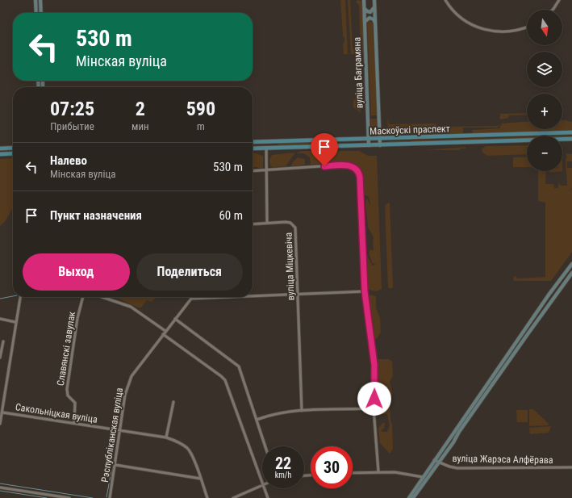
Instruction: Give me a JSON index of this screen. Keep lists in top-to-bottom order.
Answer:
{
  "streets": {
    "main road": ["вуліца Баграмяна", "Маскоўскі праспект"],
    "street": [
      "вуліца Міцкевіча",
      "Славянскі завулак",
      "Сакольніцкая вуліца",
      "Рэспубліканская вуліца",
      "вуліца Жарэса Алфёрава"
    ]
  },
  "crossings": [
    ["вуліца Баграмяна", "Маскоўскі праспект"],
    ["Славянскі завулак", "Сакольніцкая вуліца"],
    ["Сакольніцкая вуліца", "Рэспубліканская вуліца"]
  ],
  "north": "bottom",
  "page": {
    "map_buttons": ["+", "−"],
    "turn": ["530 m", "Мінская вуліца"],
    "eta": [
      "07:25",
      "Прибытие",
      "2",
      "мин",
      "590",
      "m"
    ],
    "list": [
      {
        "name": "Налево",
        "note": "Мінская вуліца",
        "value": "530 m"
      },
      {
        "name": "Пункт назначения",
        "value": "60 m"
      }
    ],
    "buttons": ["Выход", "Поделиться"],
    "speed": "22 km/h",
    "limit": "30"
  }
}
